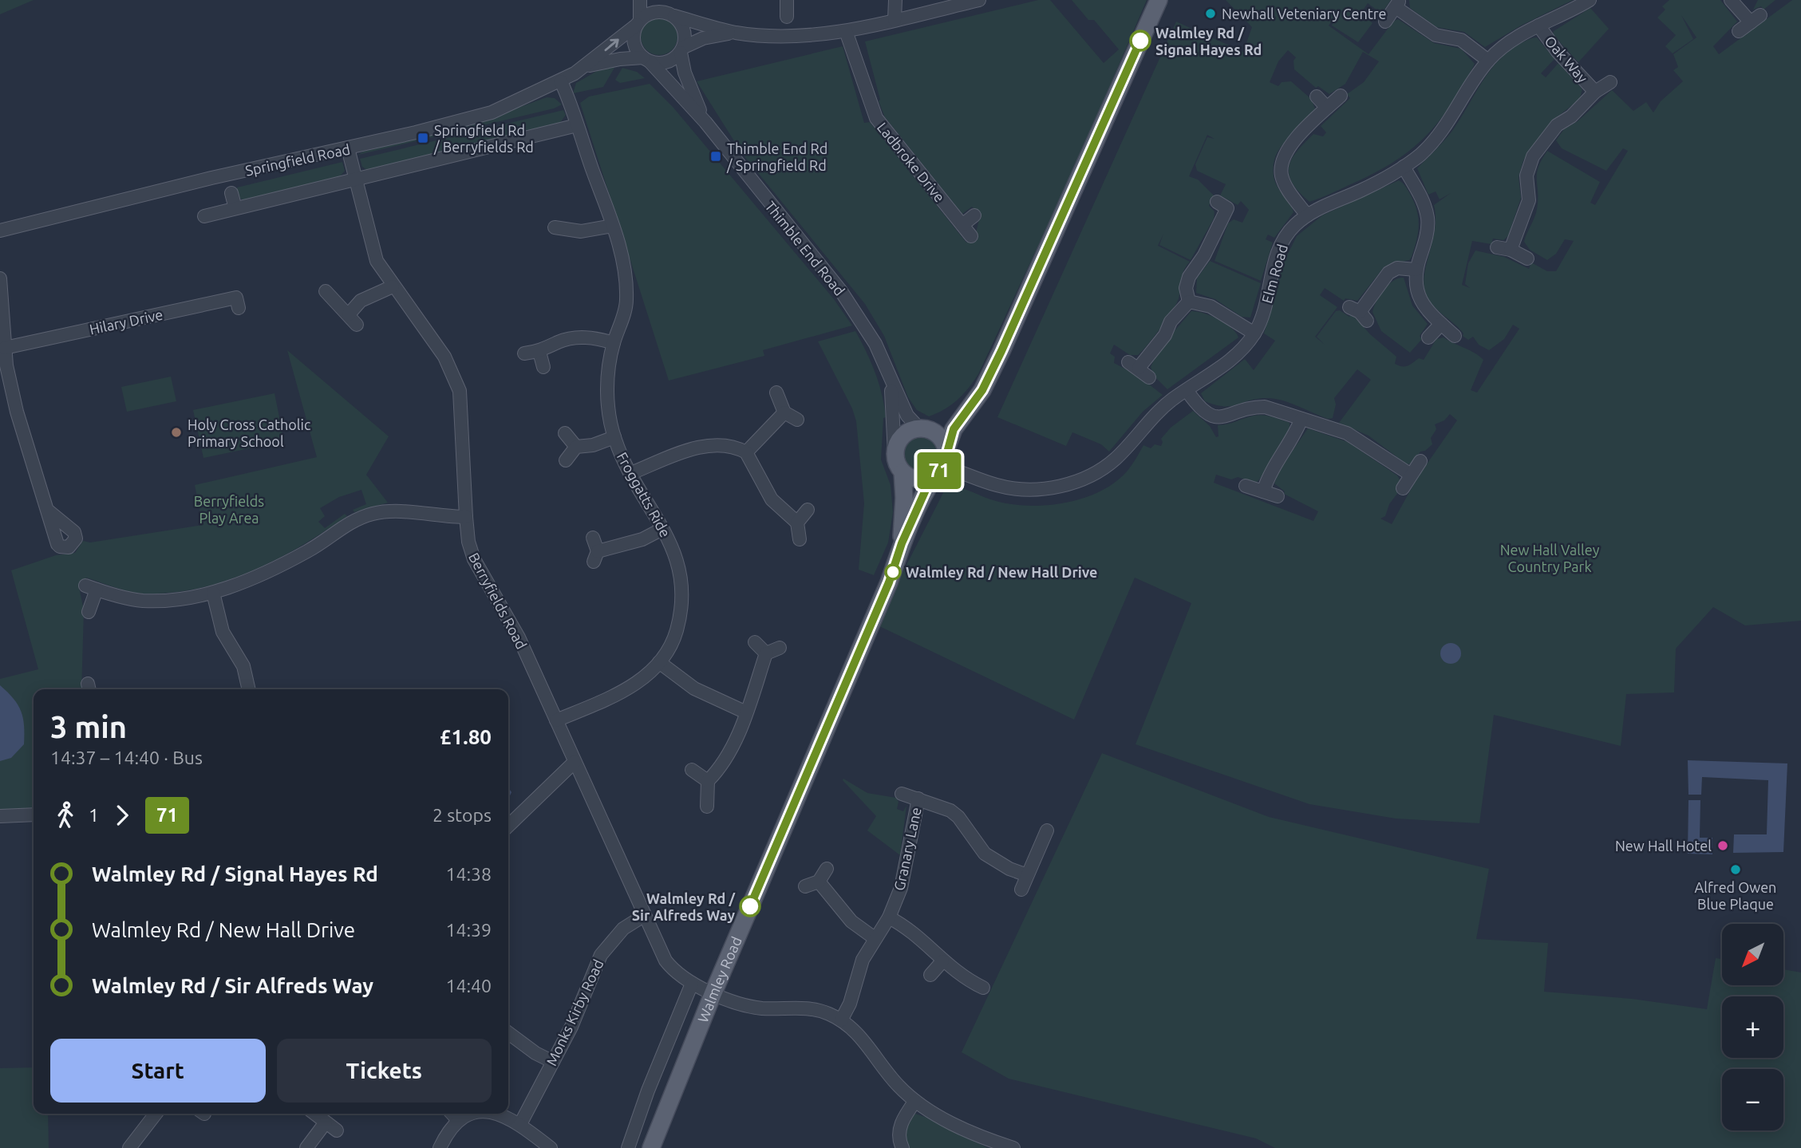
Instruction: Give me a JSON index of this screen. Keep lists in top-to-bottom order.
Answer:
{
  "streets": {
    "main road": ["Walmley Road"],
    "street": [
      "Oak Way",
      "Springfield Road",
      "Ladbroke Drive",
      "Thimble End Road",
      "Elm Road",
      "Hilary Drive",
      "Froggatts Ride",
      "Berryfields Road",
      "Granary Lane",
      "Monks Kirby Road"
    ]
  },
  "crossings": [
    ["Oak Way", "Elm Road"],
    ["Springfield Road", "Thimble End Road"],
    ["Springfield Road", "Froggatts Ride"],
    ["Springfield Road", "Berryfields Road"],
    ["Thimble End Road", "Elm Road"],
    ["Thimble End Road", "Walmley Road"],
    ["Elm Road", "Walmley Road"],
    ["Froggatts Ride", "Berryfields Road"],
    ["Berryfields Road", "Granary Lane"],
    ["Berryfields Road", "Walmley Road"],
    ["Berryfields Road", "Monks Kirby Road"]
  ],
  "parks": ["Berryfields Play Area", "New Hall Valley Country Park"],
  "places": {
    "other": [
      "Newhall Veteniary Centre",
      "Walmley Rd / Signal Hayes Rd",
      "Holy Cross Catholic Primary School",
      "Walmley Rd / New Hall Drive",
      "New Hall Hotel",
      "Alfred Owen Blue Plaque",
      "Walmley Rd / Sir Alfreds Way"
    ],
    "transit": ["Springfield Rd / Berryfields Rd", "Thimble End Rd / Springfield Rd"]
  },
  "lines": ["bus line 71"],
  "north": "bottom left",
  "page": {
    "on_map": "71",
    "heading": ["3 min", "14:37 – 14:40 · Bus", "£1.80"],
    "legs": ["1", "71", "2 stops"],
    "list": [
      {
        "name": "Walmley Rd / Signal Hayes Rd",
        "value": "14:38"
      },
      {
        "name": "Walmley Rd / New Hall Drive",
        "value": "14:39"
      },
      {
        "name": "Walmley Rd / Sir Alfreds Way",
        "value": "14:40"
      }
    ],
    "map_buttons": ["+", "−"],
    "buttons": ["Start", "Tickets"]
  }
}
